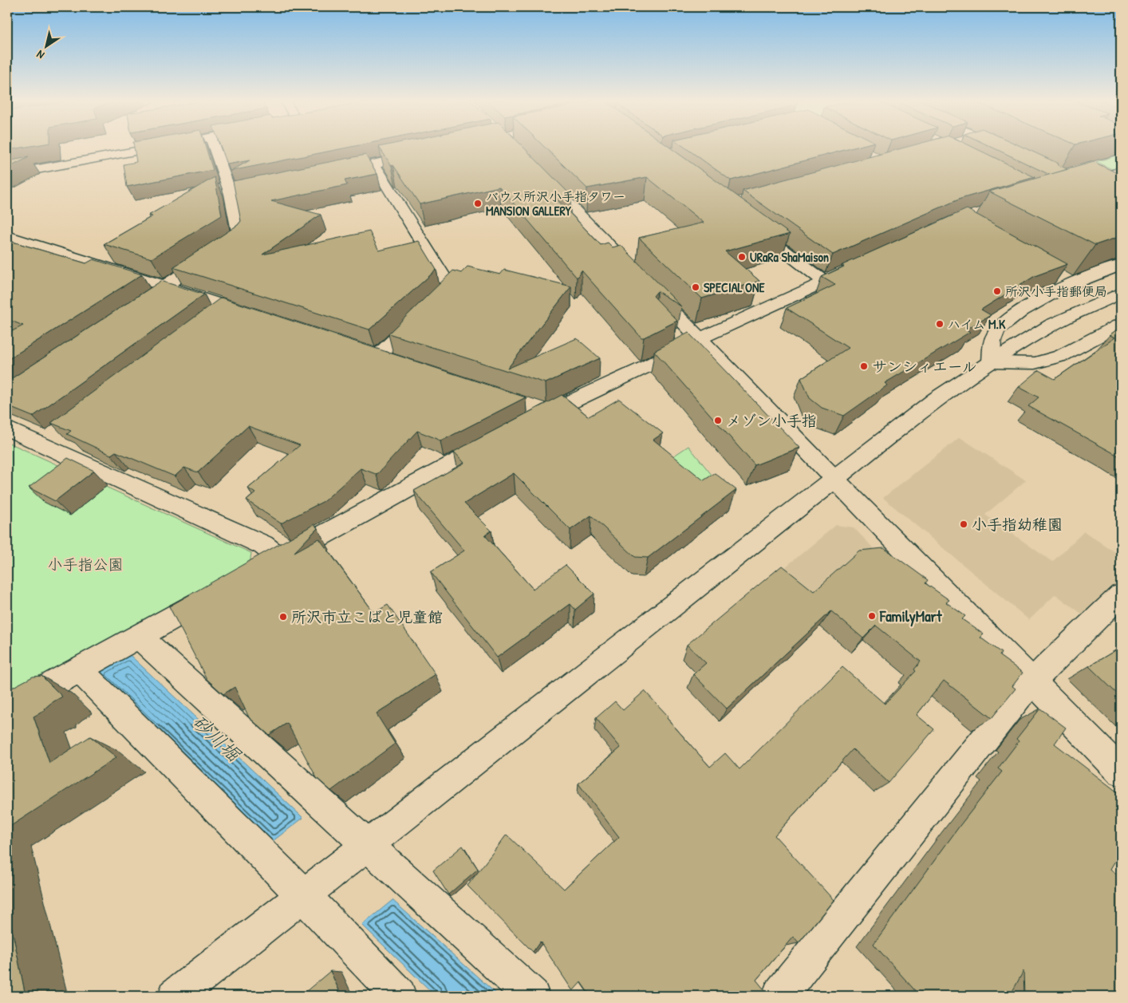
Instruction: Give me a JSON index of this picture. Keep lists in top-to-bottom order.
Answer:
{
  "water": ["砂川堀"],
  "parks": ["小手指公園"],
  "places": [
    "バウス所沢小手指タワー MANSION GALLERY",
    "URaRa ShaMaison",
    "SPECIAL ONE",
    "所沢小手指郵便局",
    "ハイム M.K",
    "サンシィエール",
    "メゾン小手指",
    "小手指幼稚園",
    "FamilyMart",
    "所沢市立こばと児童館"
  ],
  "north": "bottom left"
}
